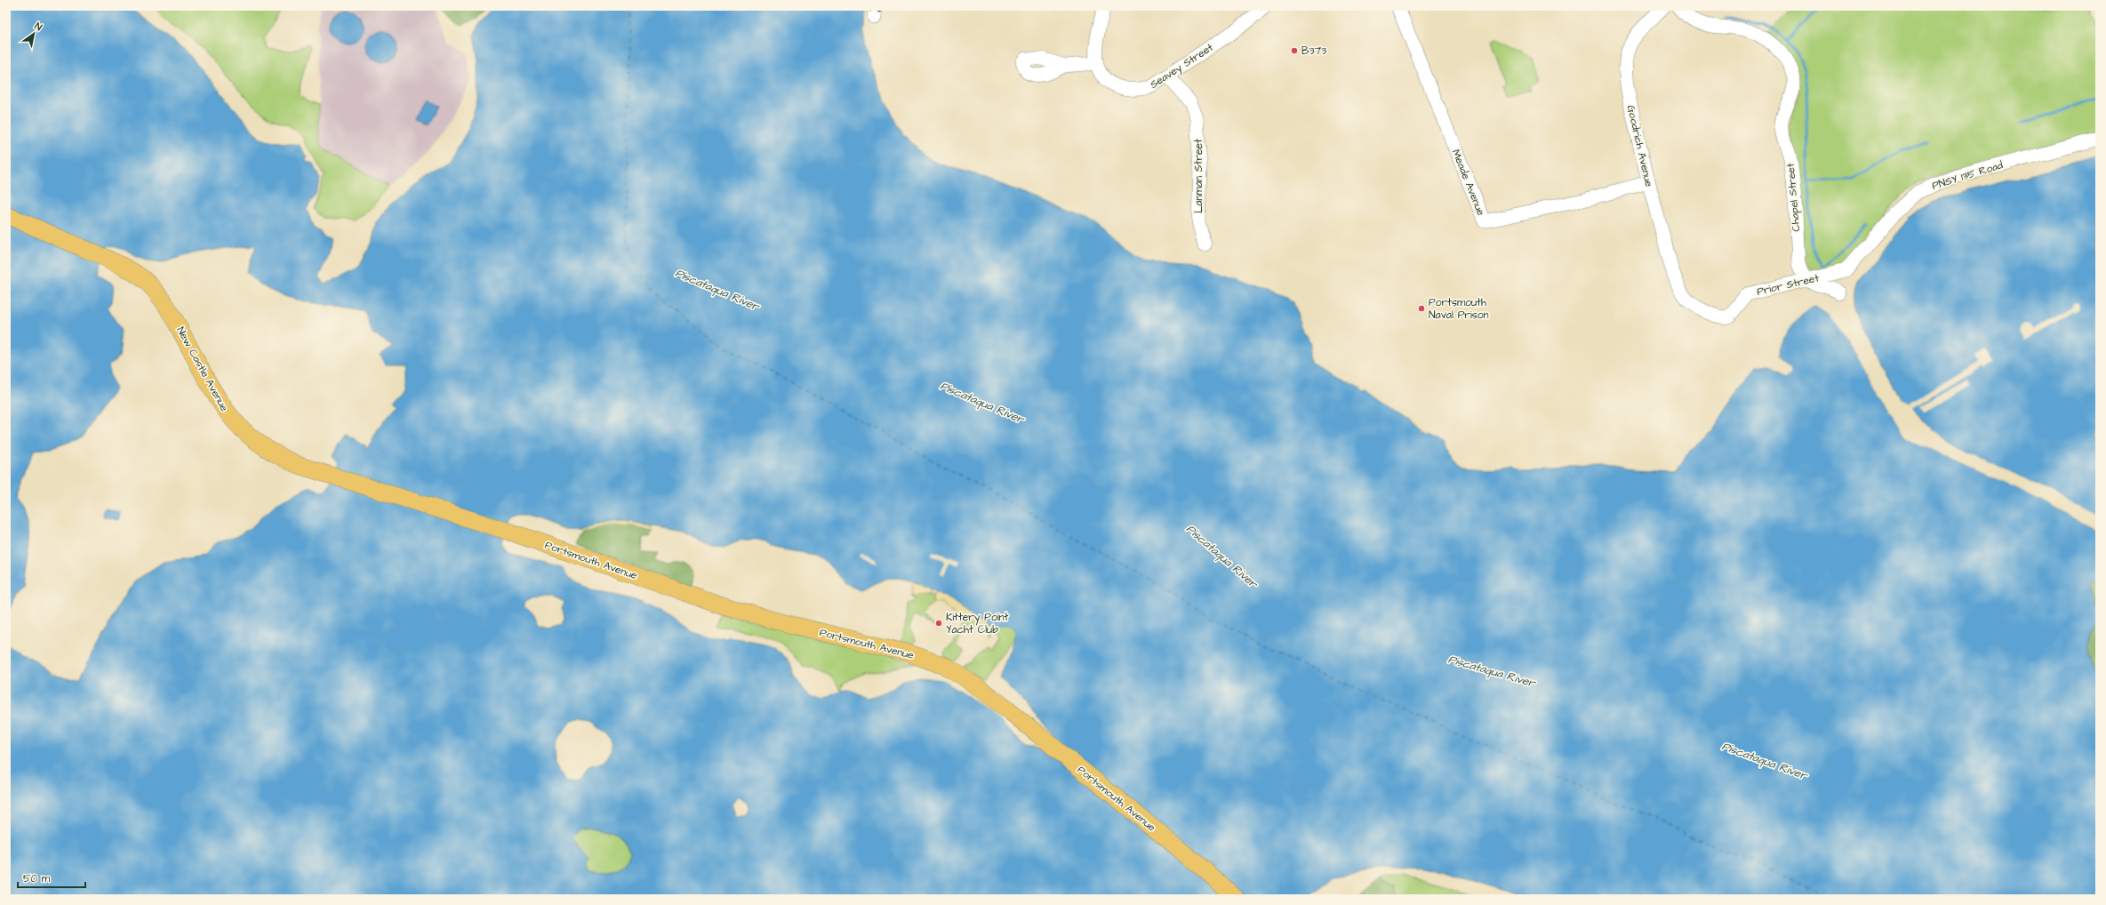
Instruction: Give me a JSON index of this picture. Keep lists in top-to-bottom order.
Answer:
{
  "streets": {
    "main road": ["New Castle Avenue", "Portsmouth Avenue"],
    "street": [
      "Seavey Street",
      "Goodrich Avenue",
      "PNSY 135 Road",
      "Lanman Street",
      "Meade Avenue",
      "Chapel Street",
      "Prior Street"
    ]
  },
  "crossings": [
    ["Seavey Street", "Lanman Street"],
    ["Goodrich Avenue", "Meade Avenue"],
    ["Goodrich Avenue", "Prior Street"],
    ["PNSY 135 Road", "Prior Street"],
    ["Chapel Street", "Prior Street"],
    ["New Castle Avenue", "Portsmouth Avenue"]
  ],
  "water": ["Piscataqua River"],
  "places": ["B373", "Portsmouth Naval Prison", "Kittery Point Yacht Club"],
  "scale_bar": "50 m",
  "north": "top right"
}
